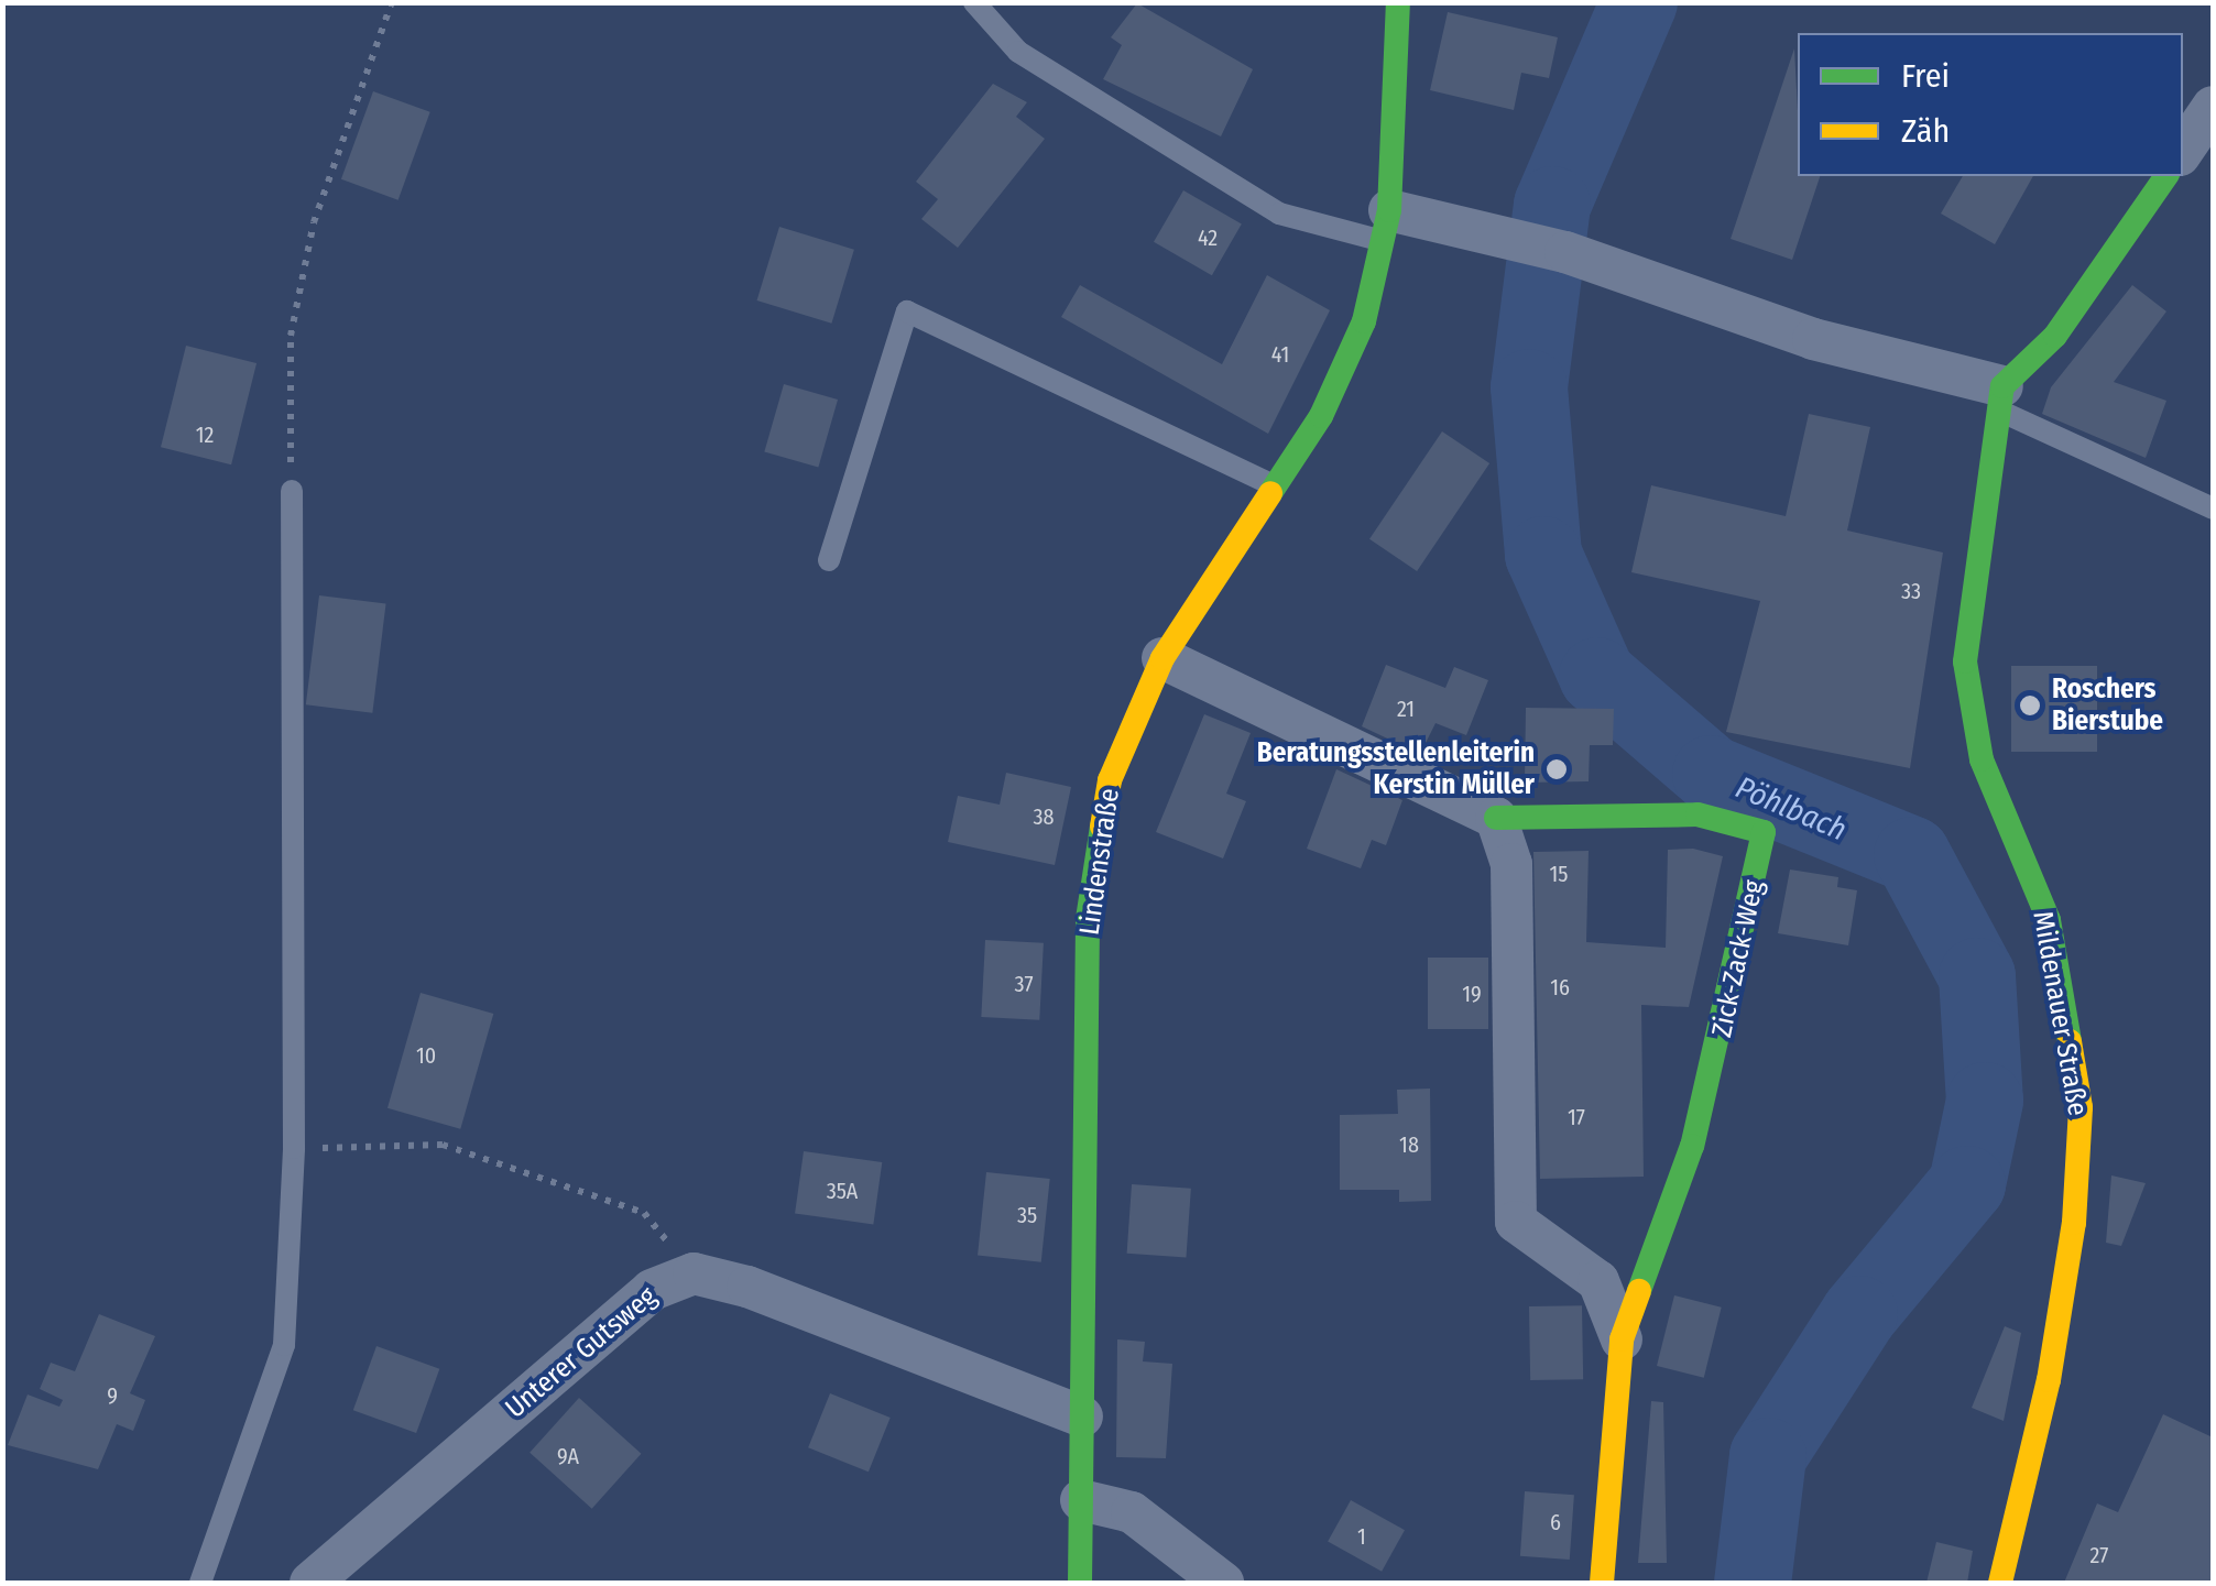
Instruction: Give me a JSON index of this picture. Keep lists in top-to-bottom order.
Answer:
{
  "streets": {
    "street": [
      "Lindenstraße",
      "Zick-Zack-Weg",
      "Mildenauer Straße",
      "Unterer Gutsweg"
    ]
  },
  "crossings": [
    ["Lindenstraße", "Zick-Zack-Weg"]
  ],
  "water": ["Pöhlbach"],
  "places": ["Roschers Bierstube", "Beratungsstellenleiterin Kerstin Müller"],
  "house_numbers": [
    "42",
    "41",
    "12",
    "33",
    "21",
    "38",
    "15",
    "37",
    "16",
    "19",
    "10",
    "17",
    "18",
    "35A",
    "35",
    "9",
    "9A",
    "6",
    "1",
    "27"
  ],
  "legend": ["Frei", "Zäh"]
}
